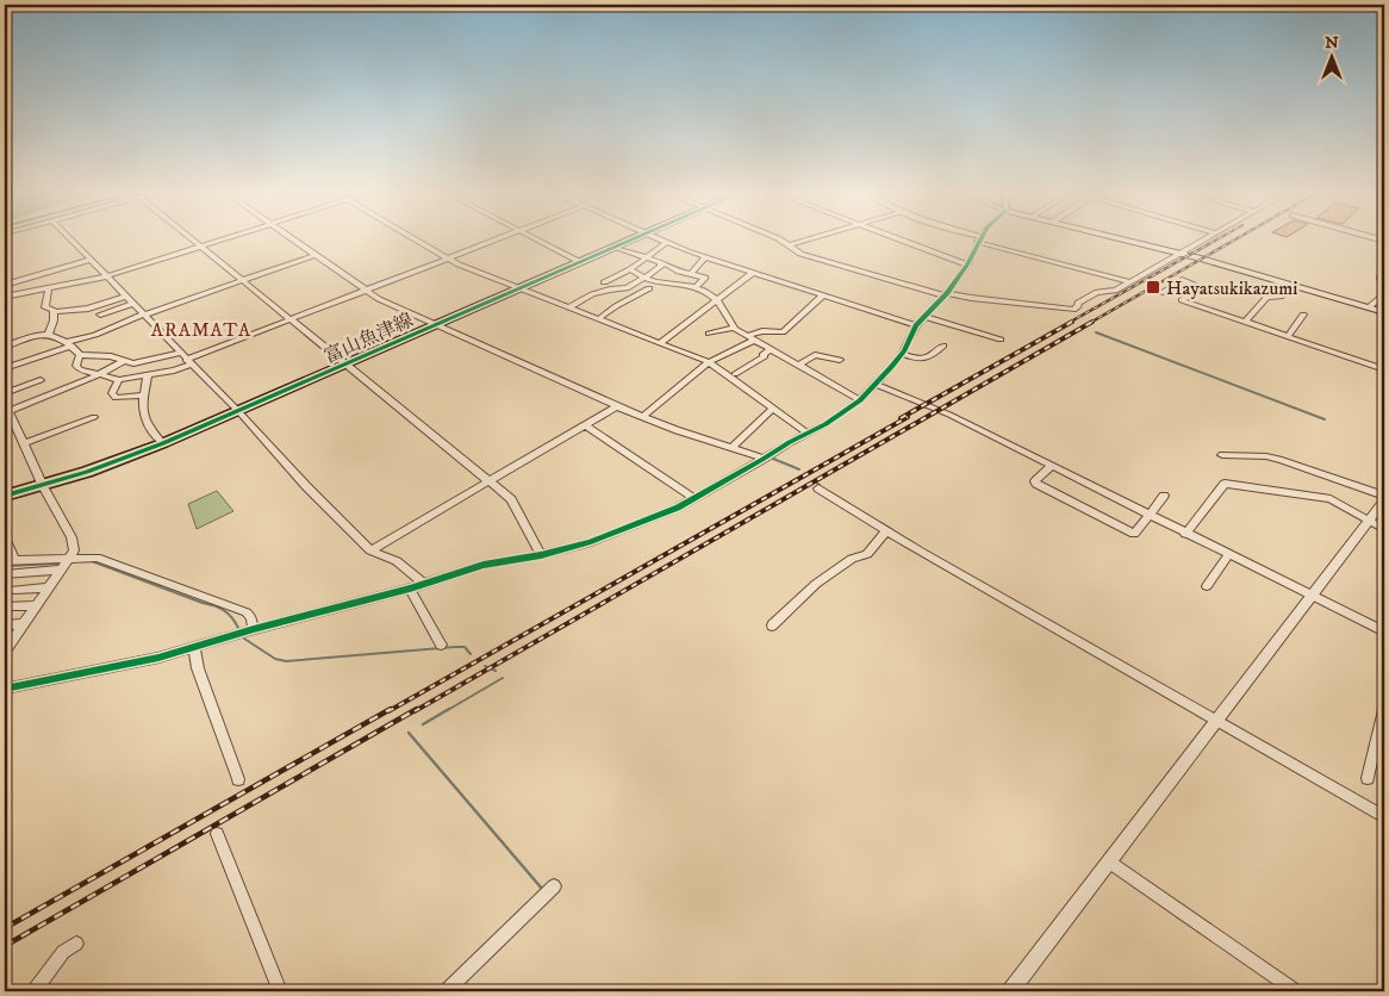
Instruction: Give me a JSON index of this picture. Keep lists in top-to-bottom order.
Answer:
{
  "streets": {
    "main road": ["富山魚津線"]
  },
  "districts": ["ARAMATA"],
  "places": {
    "transit": ["Hayatsukikazumi"]
  },
  "north": "top"
}
